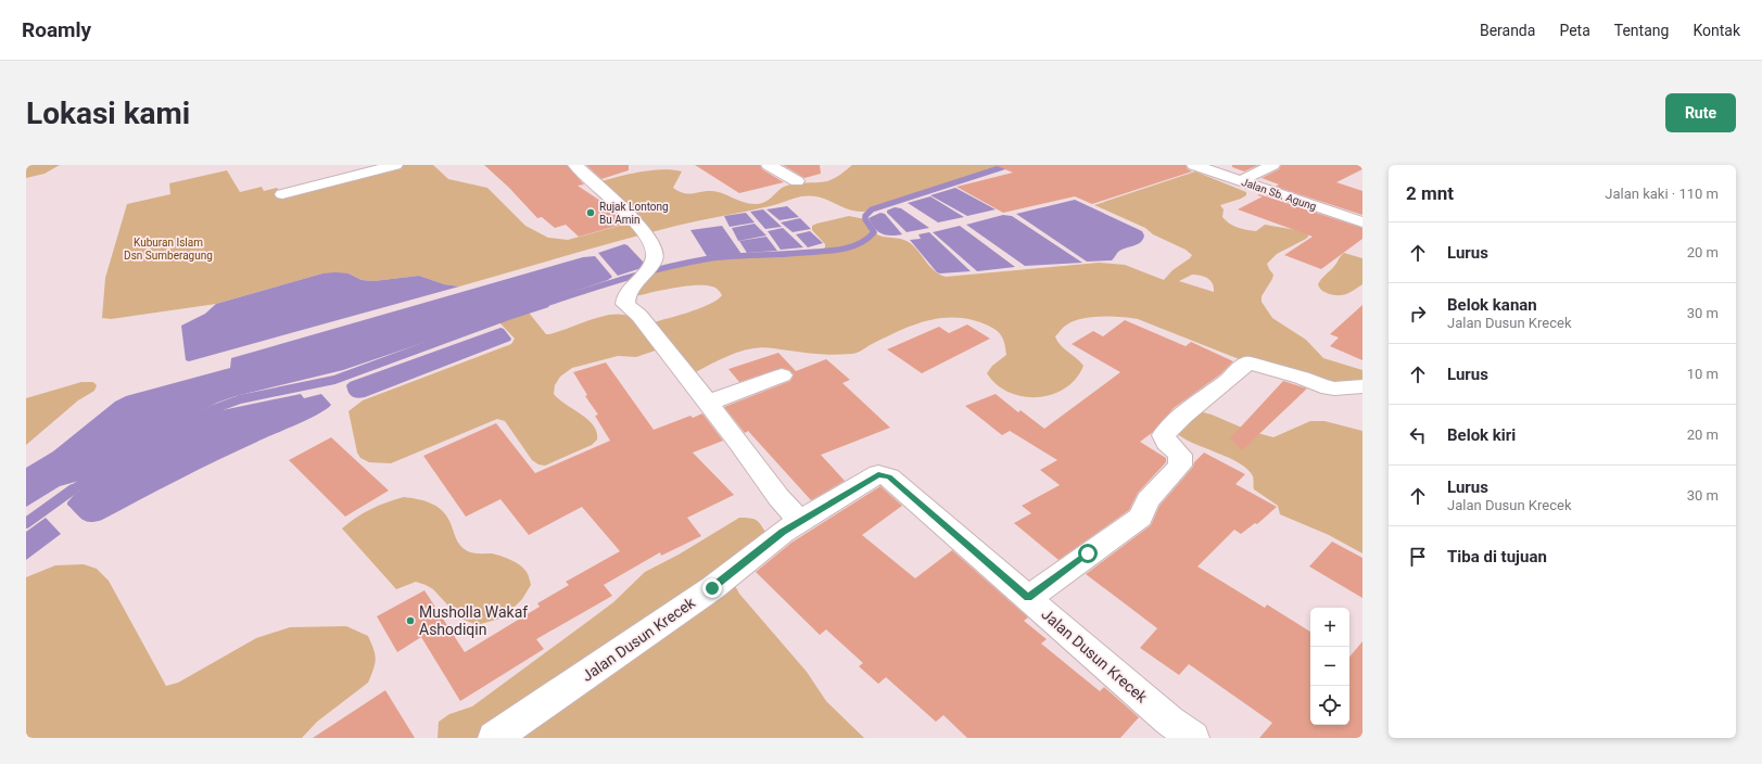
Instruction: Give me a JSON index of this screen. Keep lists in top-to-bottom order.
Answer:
{
  "streets": {
    "street": ["Jalan Sb. Agung", "Jalan Dusun Krecek"]
  },
  "parks": ["Kuburan Islam Dsn Sumberagung"],
  "places": ["Rujak Lontong Bu Amin", "Musholla Wakaf Ashodiqin"],
  "page": {
    "header": "Roamly",
    "nav": [
      "Beranda",
      "Peta",
      "Tentang",
      "Kontak"
    ],
    "buttons": "Rute",
    "title": "Lokasi kami",
    "heading": ["2 mnt", "Jalan kaki · 110 m"],
    "list": [
      ["Lurus", "20 m"],
      ["Belok kanan", "Jalan Dusun Krecek", "30 m"],
      ["Lurus", "10 m"],
      ["Belok kiri", "20 m"],
      ["Lurus", "Jalan Dusun Krecek", "30 m"],
      "Tiba di tujuan"
    ],
    "map_buttons": ["+", "−"]
  }
}
